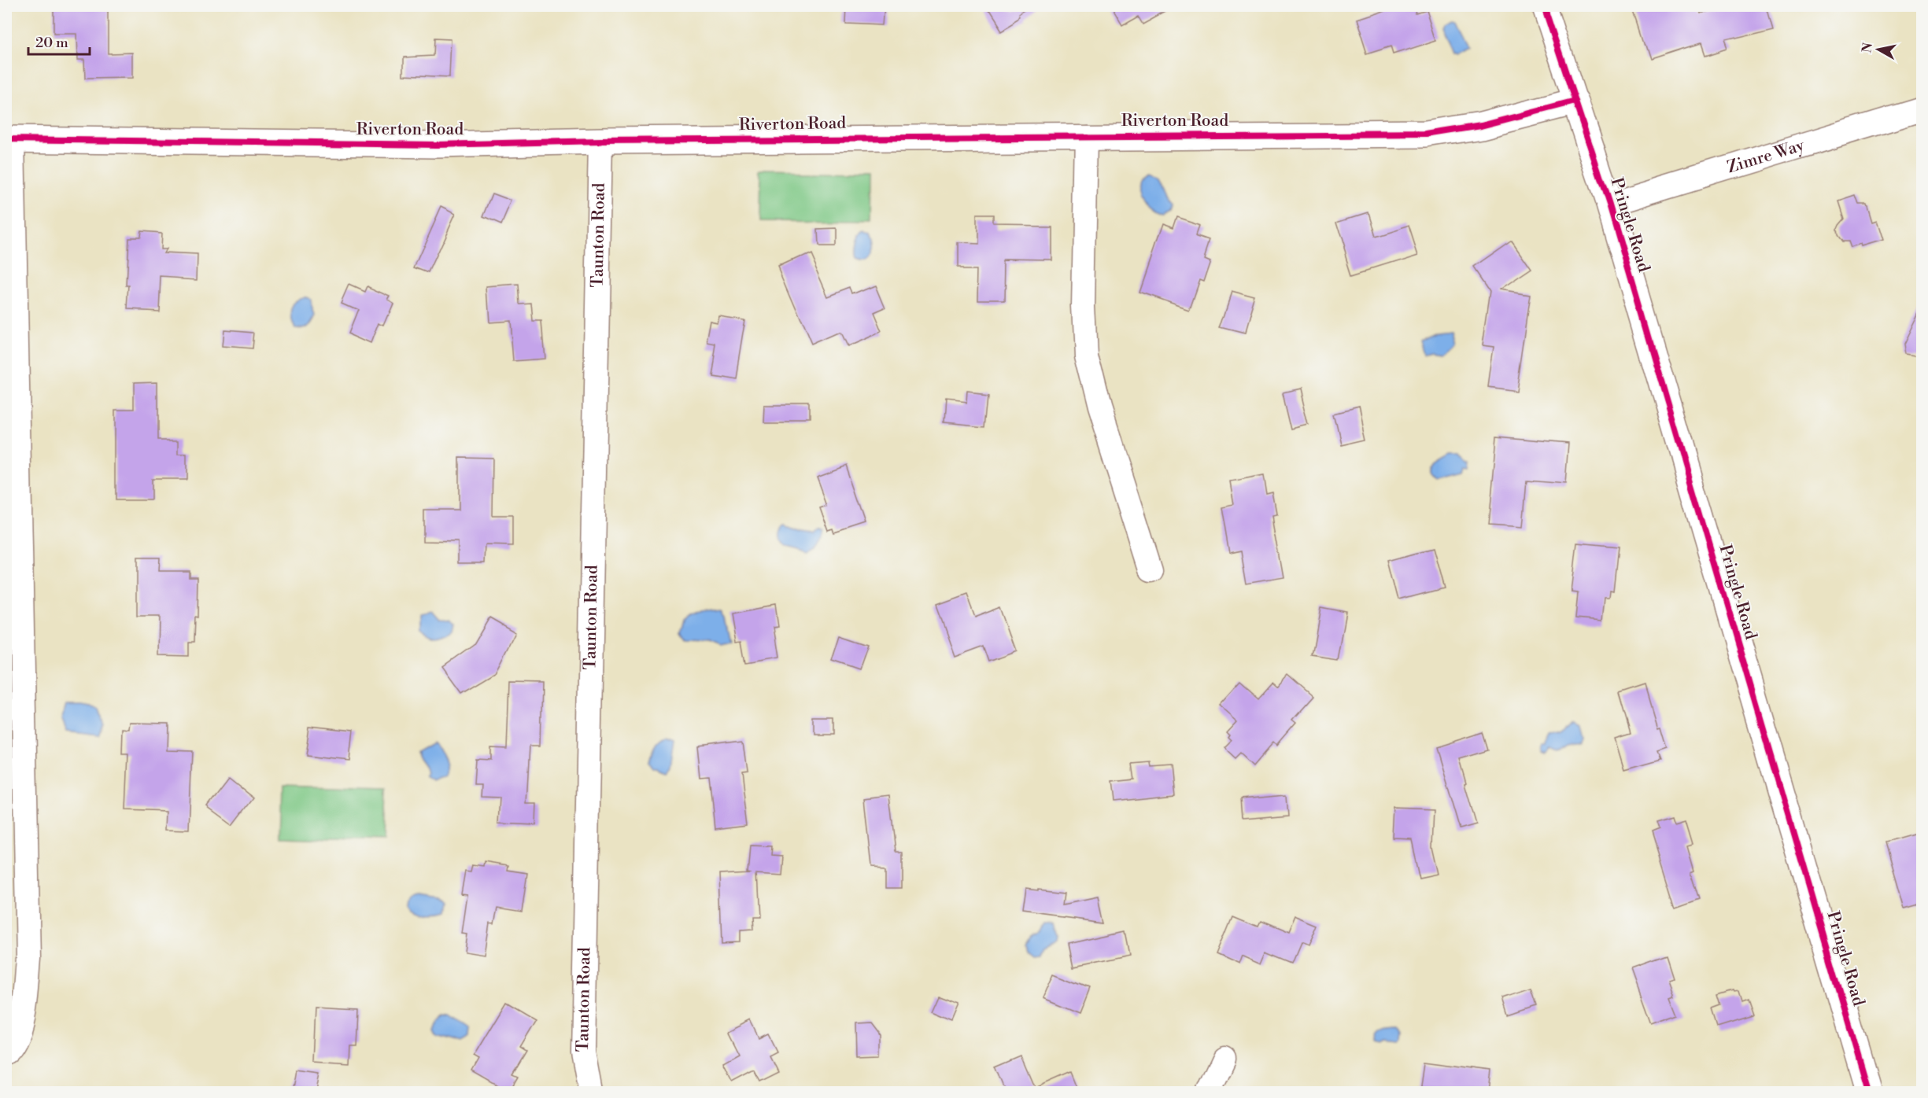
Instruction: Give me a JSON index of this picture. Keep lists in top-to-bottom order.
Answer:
{
  "streets": {
    "street": [
      "Riverton Road",
      "Zimre Way",
      "Pringle Road",
      "Taunton Road"
    ]
  },
  "crossings": [
    ["Riverton Road", "Pringle Road"],
    ["Riverton Road", "Taunton Road"],
    ["Zimre Way", "Pringle Road"]
  ],
  "scale_bar": "20 m",
  "north": "left"
}
